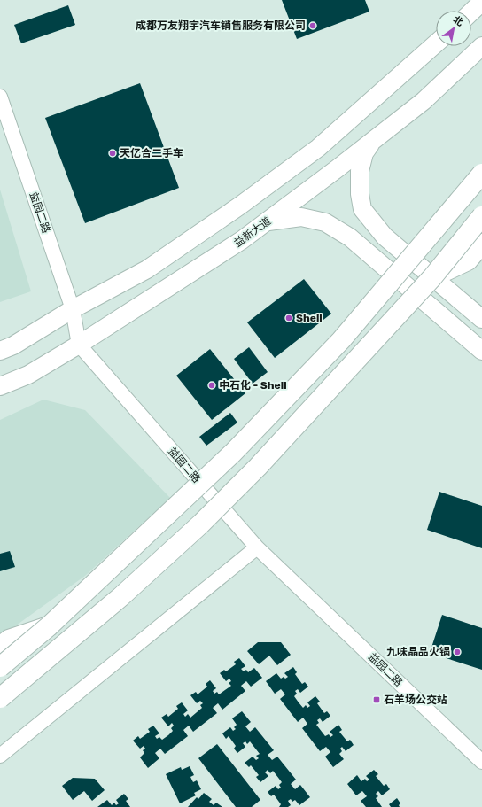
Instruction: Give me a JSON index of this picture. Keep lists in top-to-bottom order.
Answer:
{
  "streets": {
    "main road": ["益新大道"],
    "street": ["益园二路"]
  },
  "crossings": [
    ["益园二路", "益新大道"]
  ],
  "places": {
    "other": [
      "成都万友翔宇汽车销售服务有限公司",
      "天亿合二手车",
      "Shell",
      "中石化 - Shell",
      "九味晶品火锅"
    ],
    "transit": ["石羊场公交站"]
  },
  "north": "top right"
}
